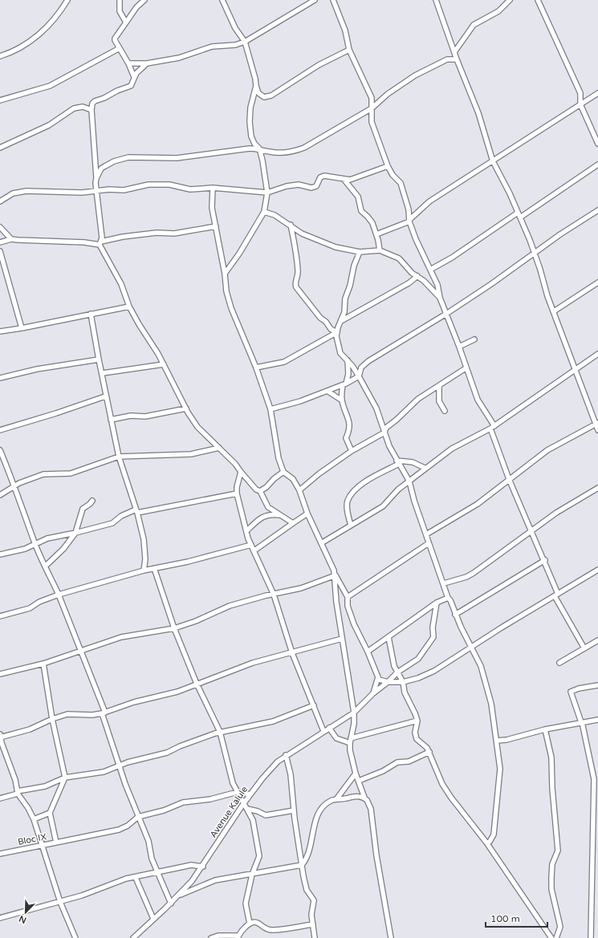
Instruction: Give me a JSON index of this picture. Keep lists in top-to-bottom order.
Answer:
{
  "streets": {
    "street": ["Avenue Kalule", "Bloc IX"]
  },
  "scale_bar": "100 m",
  "north": "bottom left"
}
